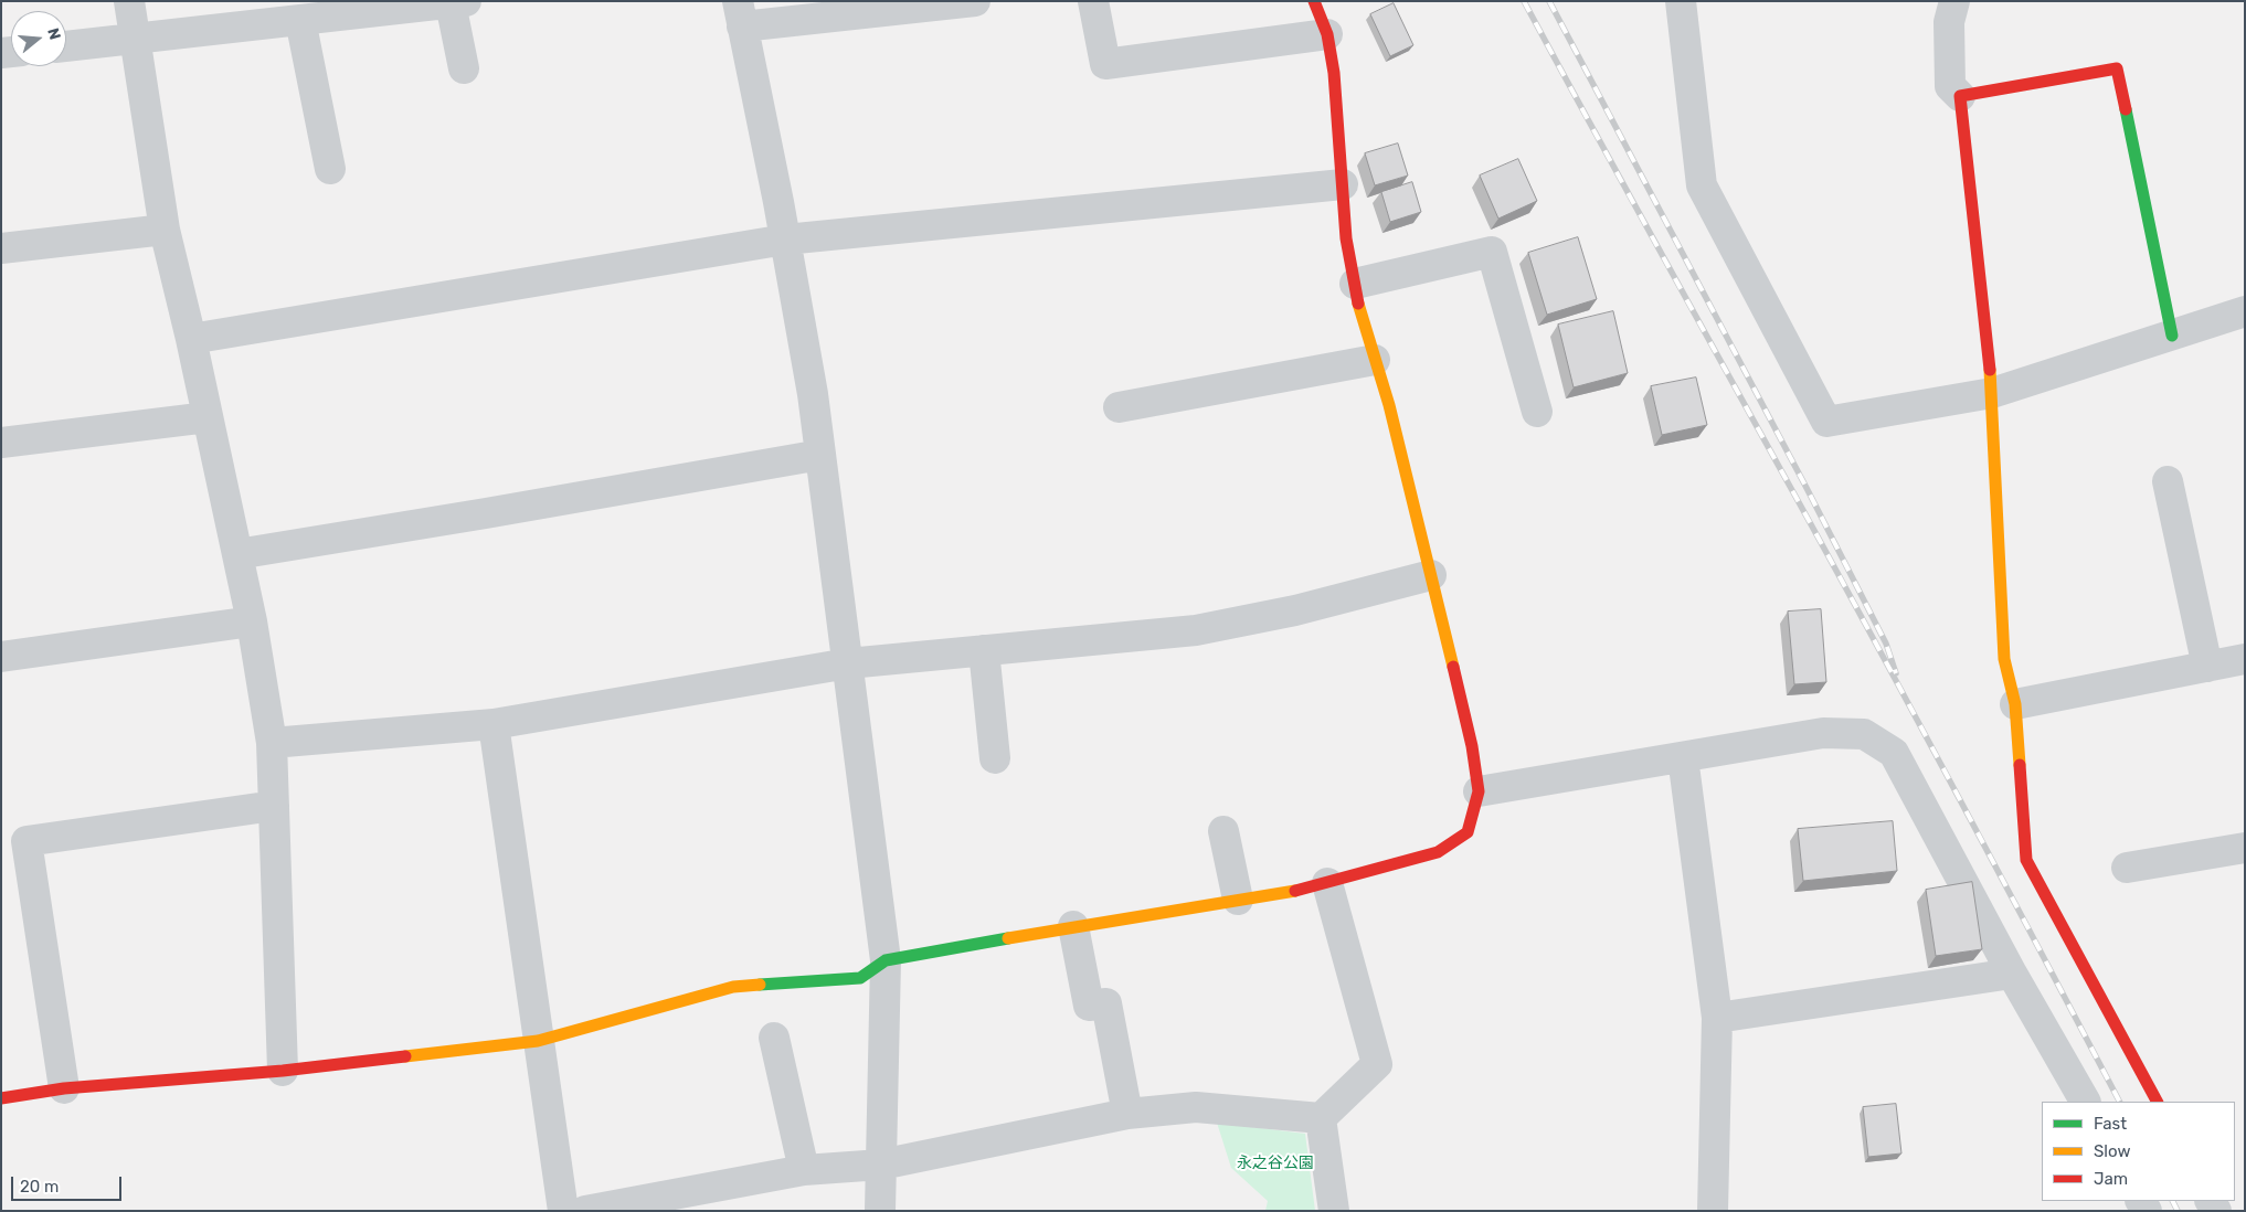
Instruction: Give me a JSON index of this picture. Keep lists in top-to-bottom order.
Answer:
{
  "parks": ["永之谷公園"],
  "legend": ["Fast", "Slow", "Jam"],
  "scale_bar": "20 m",
  "north": "right"
}
